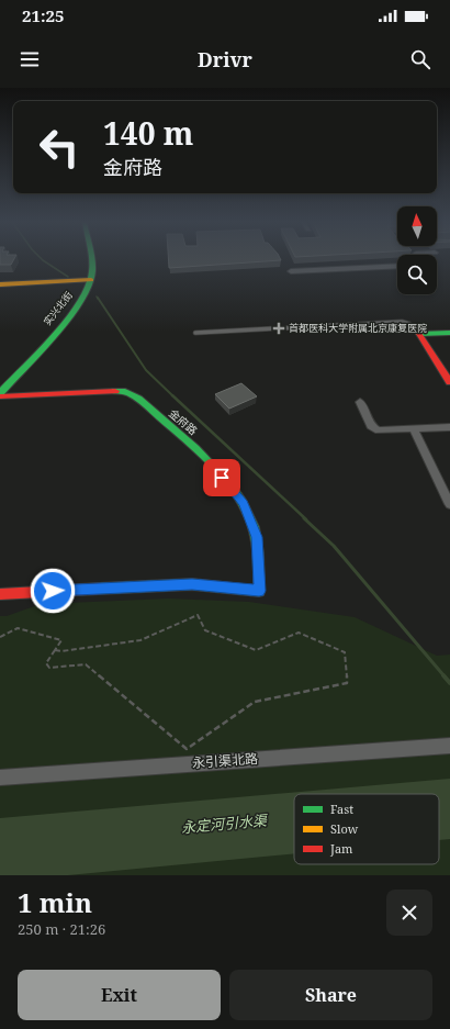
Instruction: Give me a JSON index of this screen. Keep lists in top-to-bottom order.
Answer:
{
  "streets": {
    "main road": ["实兴北街", "金府路"],
    "street": ["永引渠北路"]
  },
  "crossings": [
    ["实兴北街", "金府路"]
  ],
  "water": ["永定河引水渠"],
  "places": {
    "health": ["首都医科大学附属北京康复医院"]
  },
  "legend": ["Fast", "Slow", "Jam"],
  "north": "top",
  "page": {
    "status": "21:25",
    "header": "Drivr",
    "turn": ["140 m", "金府路"],
    "heading": ["1 min", "250 m · 21:26"],
    "buttons": ["Exit", "Share"]
  }
}
